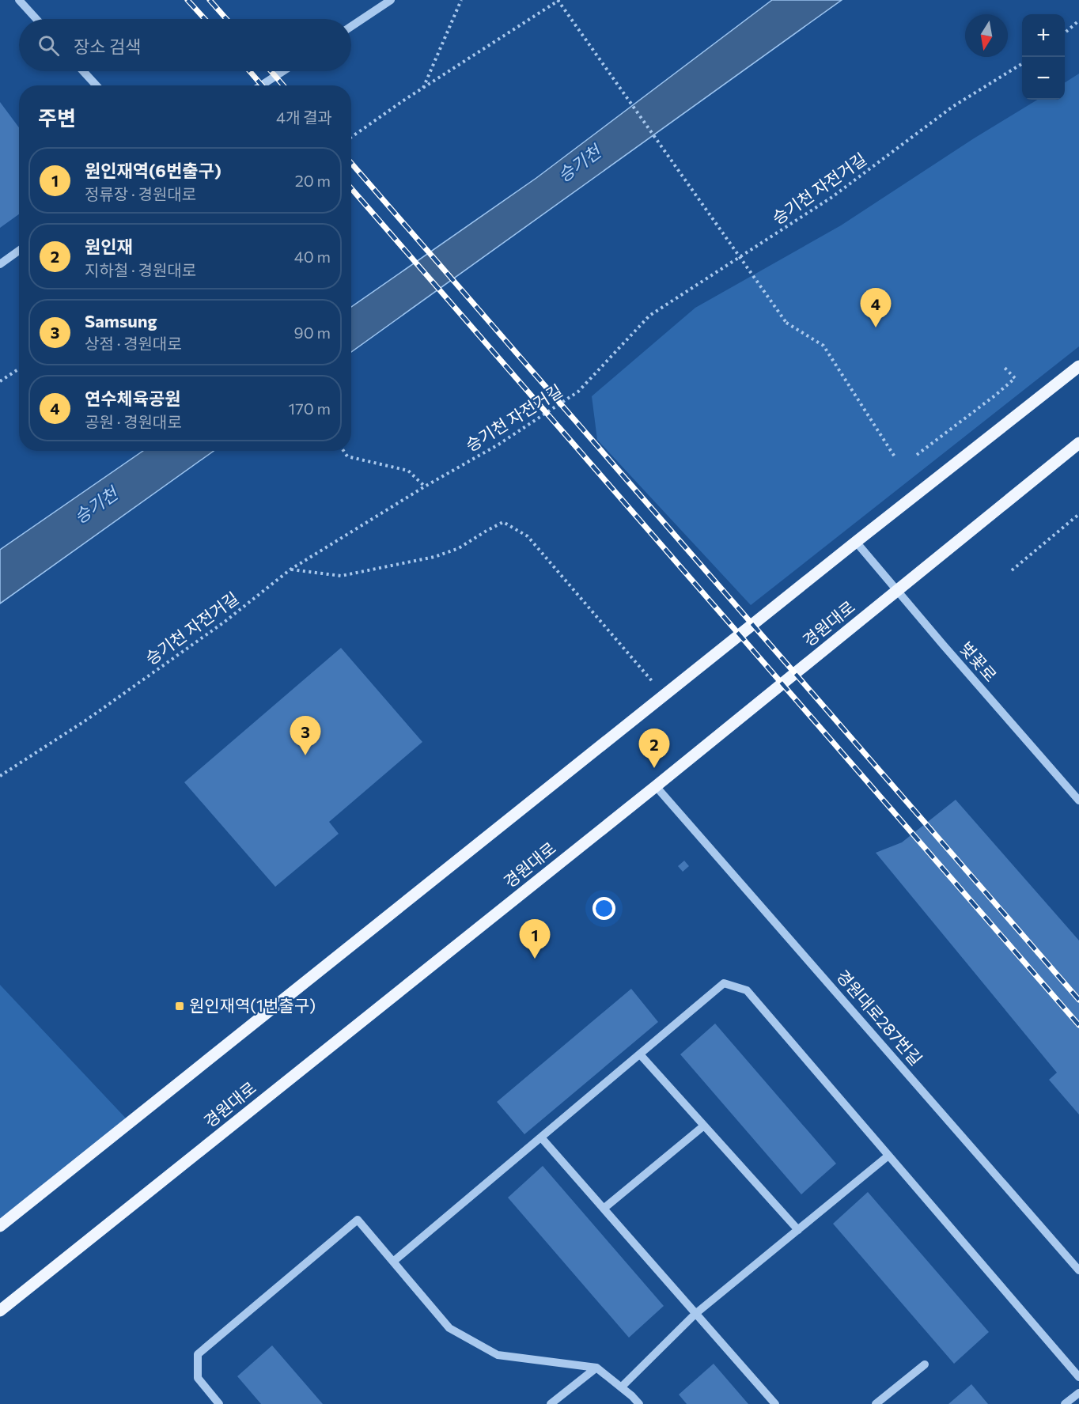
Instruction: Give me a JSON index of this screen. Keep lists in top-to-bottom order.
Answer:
{
  "streets": {
    "main road": ["경원대로"],
    "street": ["벚꽃로", "경원대로287번길"],
    "path": ["승기천 자전거길"]
  },
  "crossings": [
    ["경원대로", "벚꽃로"],
    ["경원대로", "경원대로287번길"]
  ],
  "water": ["승기천"],
  "places": {
    "transit": ["원인재역(1번출구)"]
  },
  "north": "bottom",
  "page": {
    "map_buttons": ["+", "−"],
    "search": "장소 검색",
    "heading": ["주변", "4개 결과"],
    "list": [
      {
        "mark": "1",
        "name": "원인재역(6번출구)",
        "note": "정류장 · 경원대로",
        "value": "20 m"
      },
      {
        "mark": "2",
        "name": "원인재",
        "note": "지하철 · 경원대로",
        "value": "40 m"
      },
      {
        "mark": "3",
        "name": "Samsung",
        "note": "상점 · 경원대로",
        "value": "90 m"
      },
      {
        "mark": "4",
        "name": "연수체육공원",
        "note": "공원 · 경원대로",
        "value": "170 m"
      }
    ],
    "pins": [
      "4",
      "3",
      "2",
      "1"
    ]
  }
}
